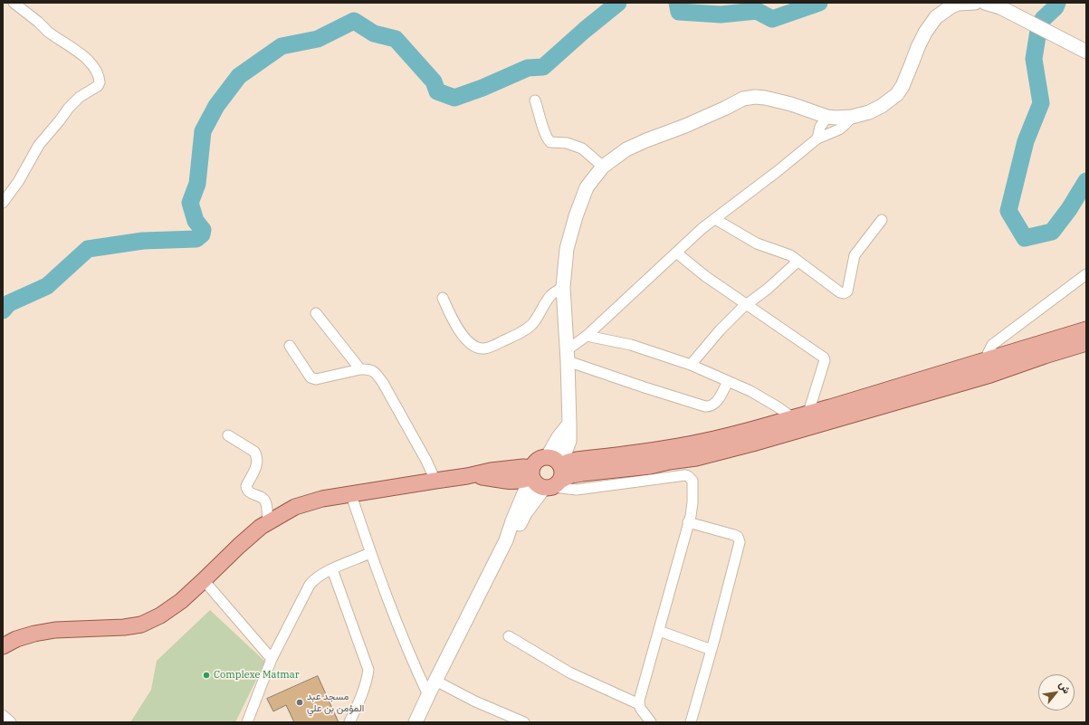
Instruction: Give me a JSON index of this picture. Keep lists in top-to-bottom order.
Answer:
{
  "places": ["Complexe Matmar", "مسجد عبد المؤمن بن علي"],
  "north": "top right"
}
